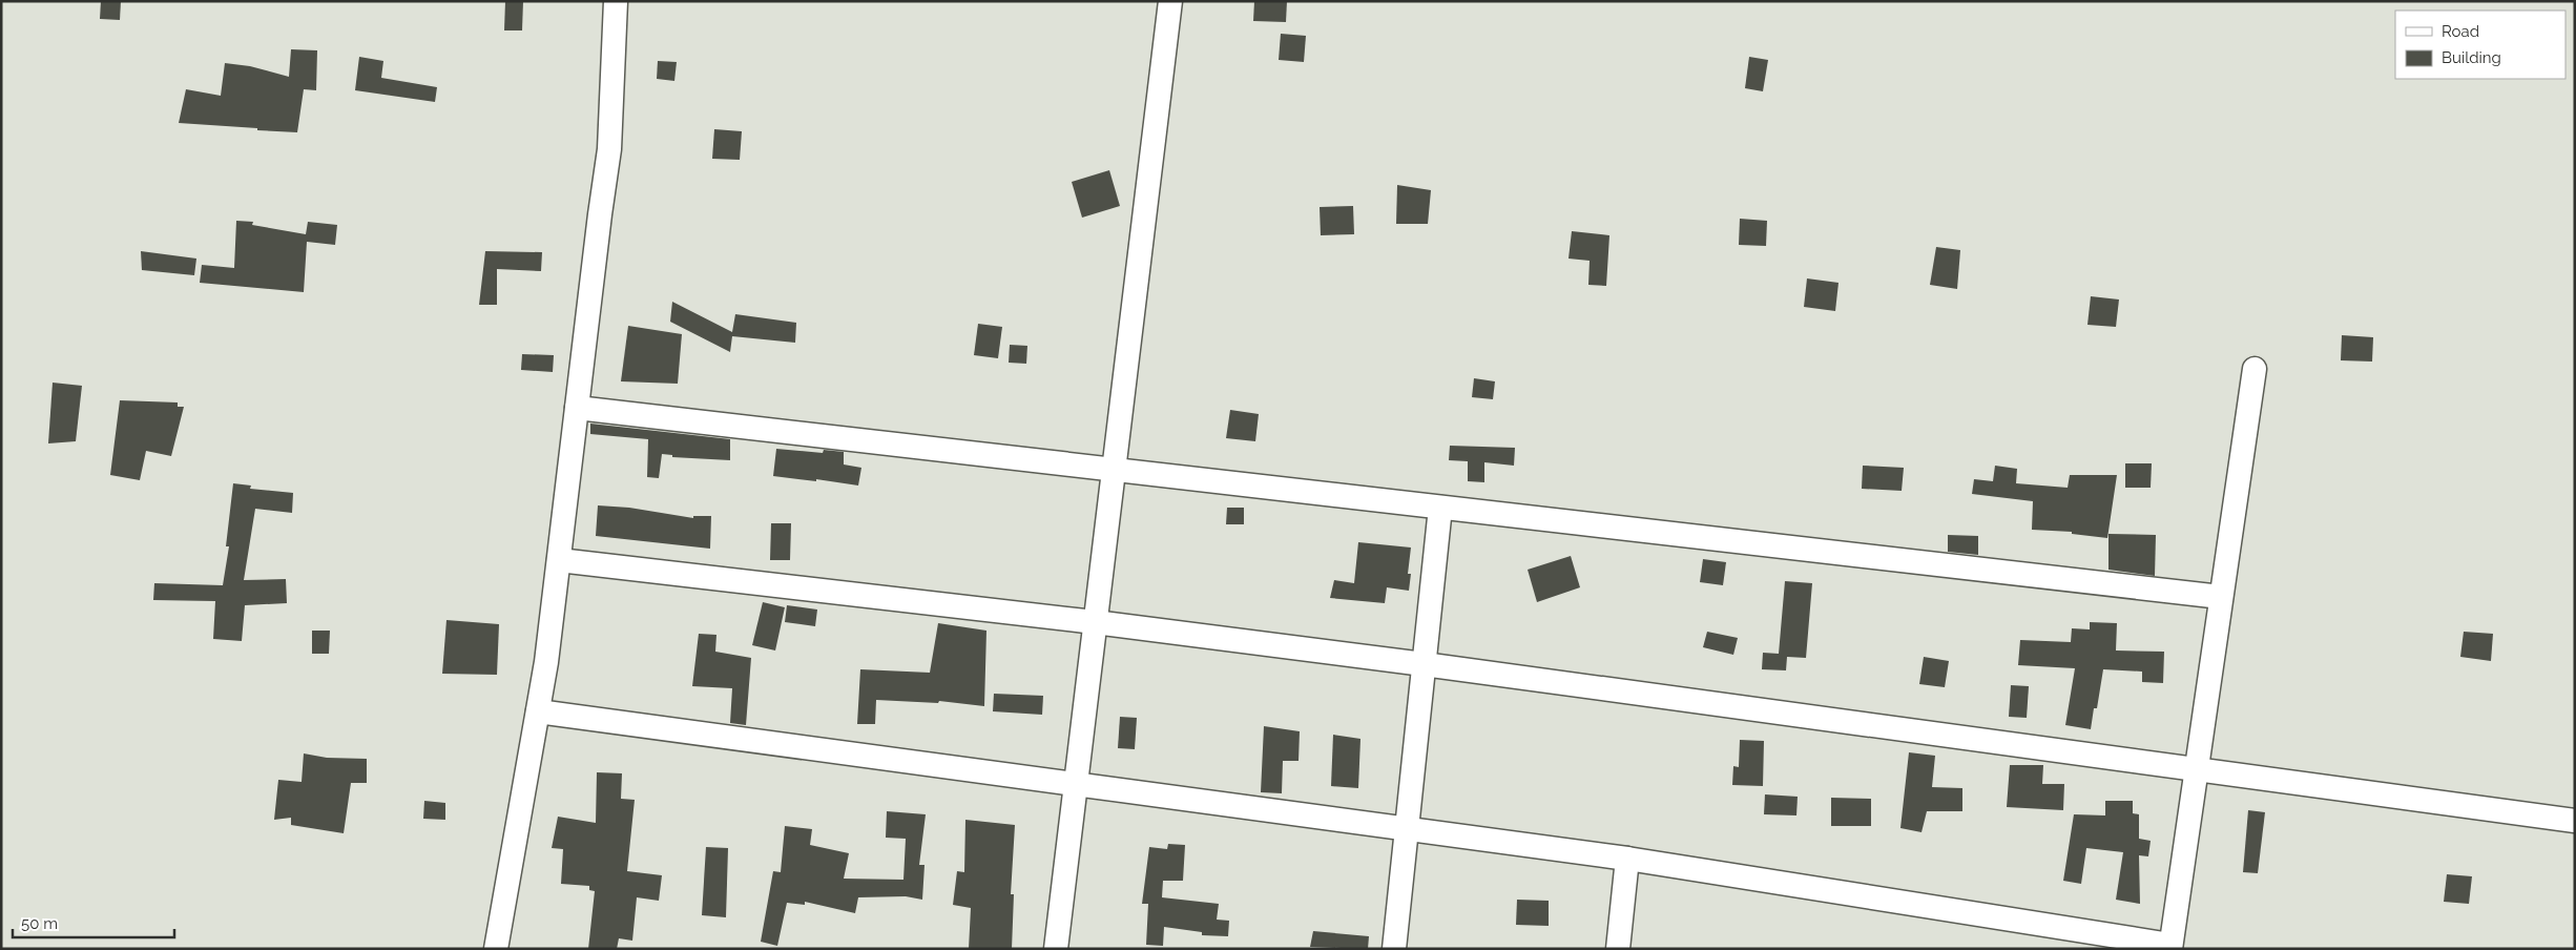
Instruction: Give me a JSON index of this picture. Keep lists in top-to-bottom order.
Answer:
{
  "legend": ["Road", "Building"],
  "scale_bar": "50 m"
}
